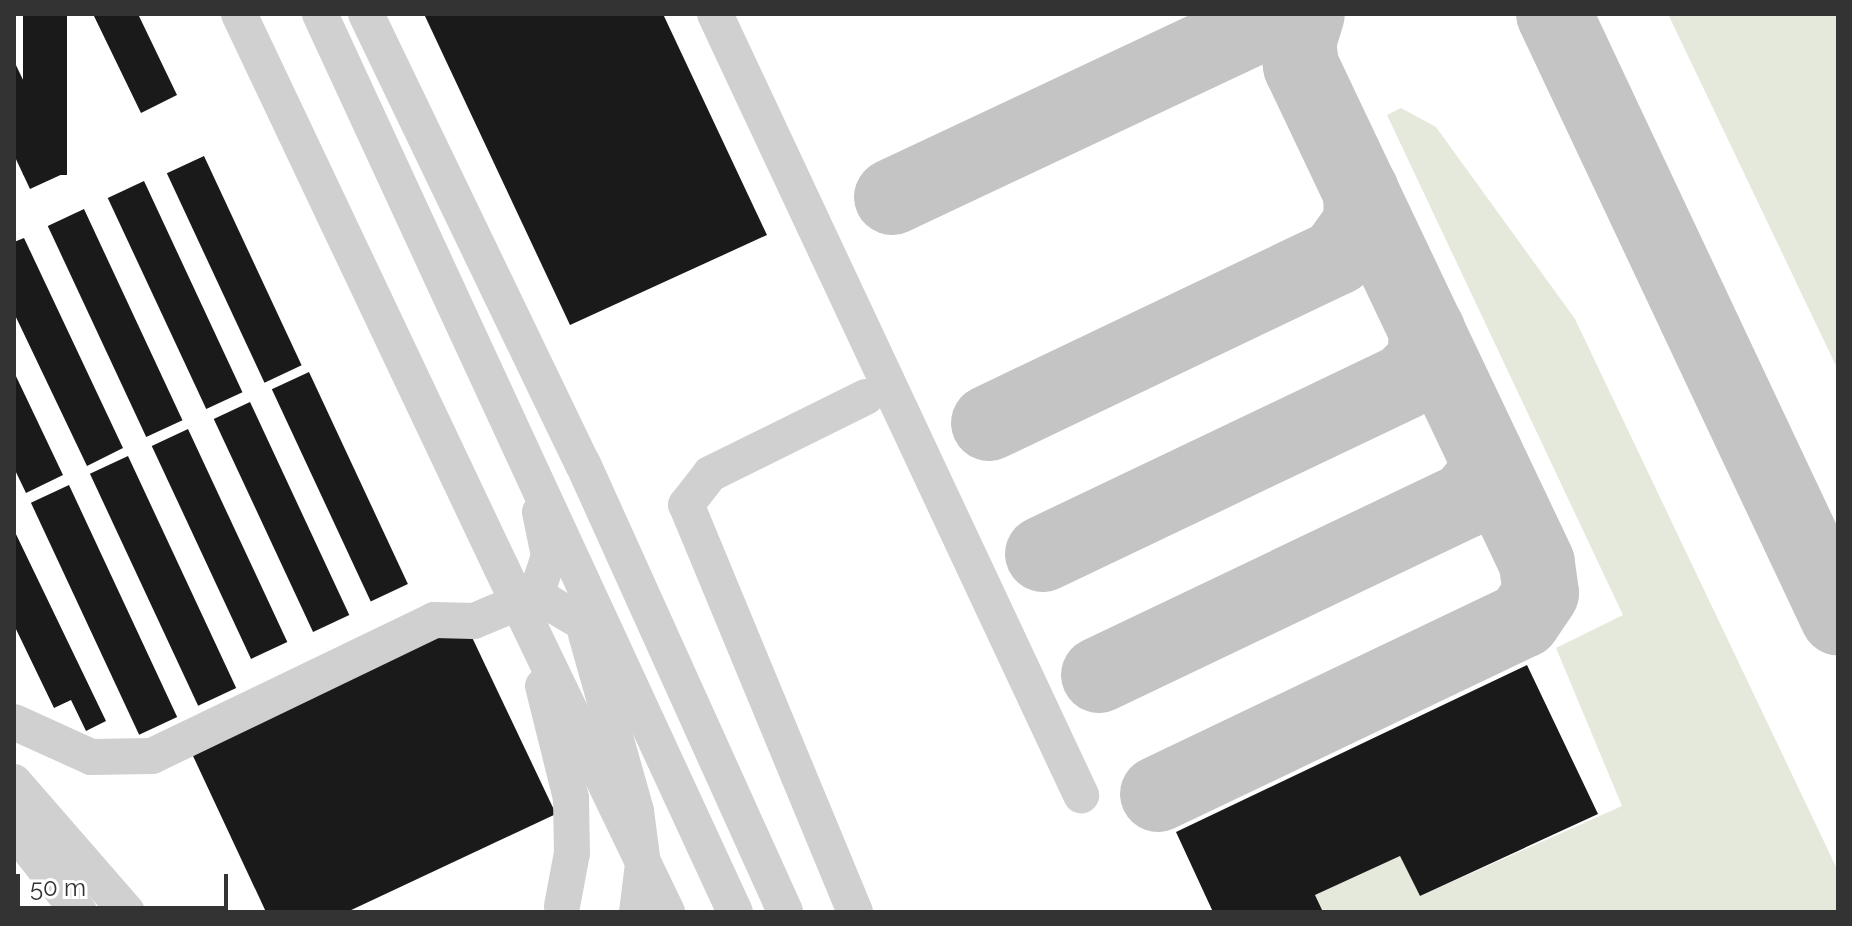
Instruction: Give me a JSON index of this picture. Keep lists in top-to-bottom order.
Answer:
{
  "scale_bar": "50 m"
}
